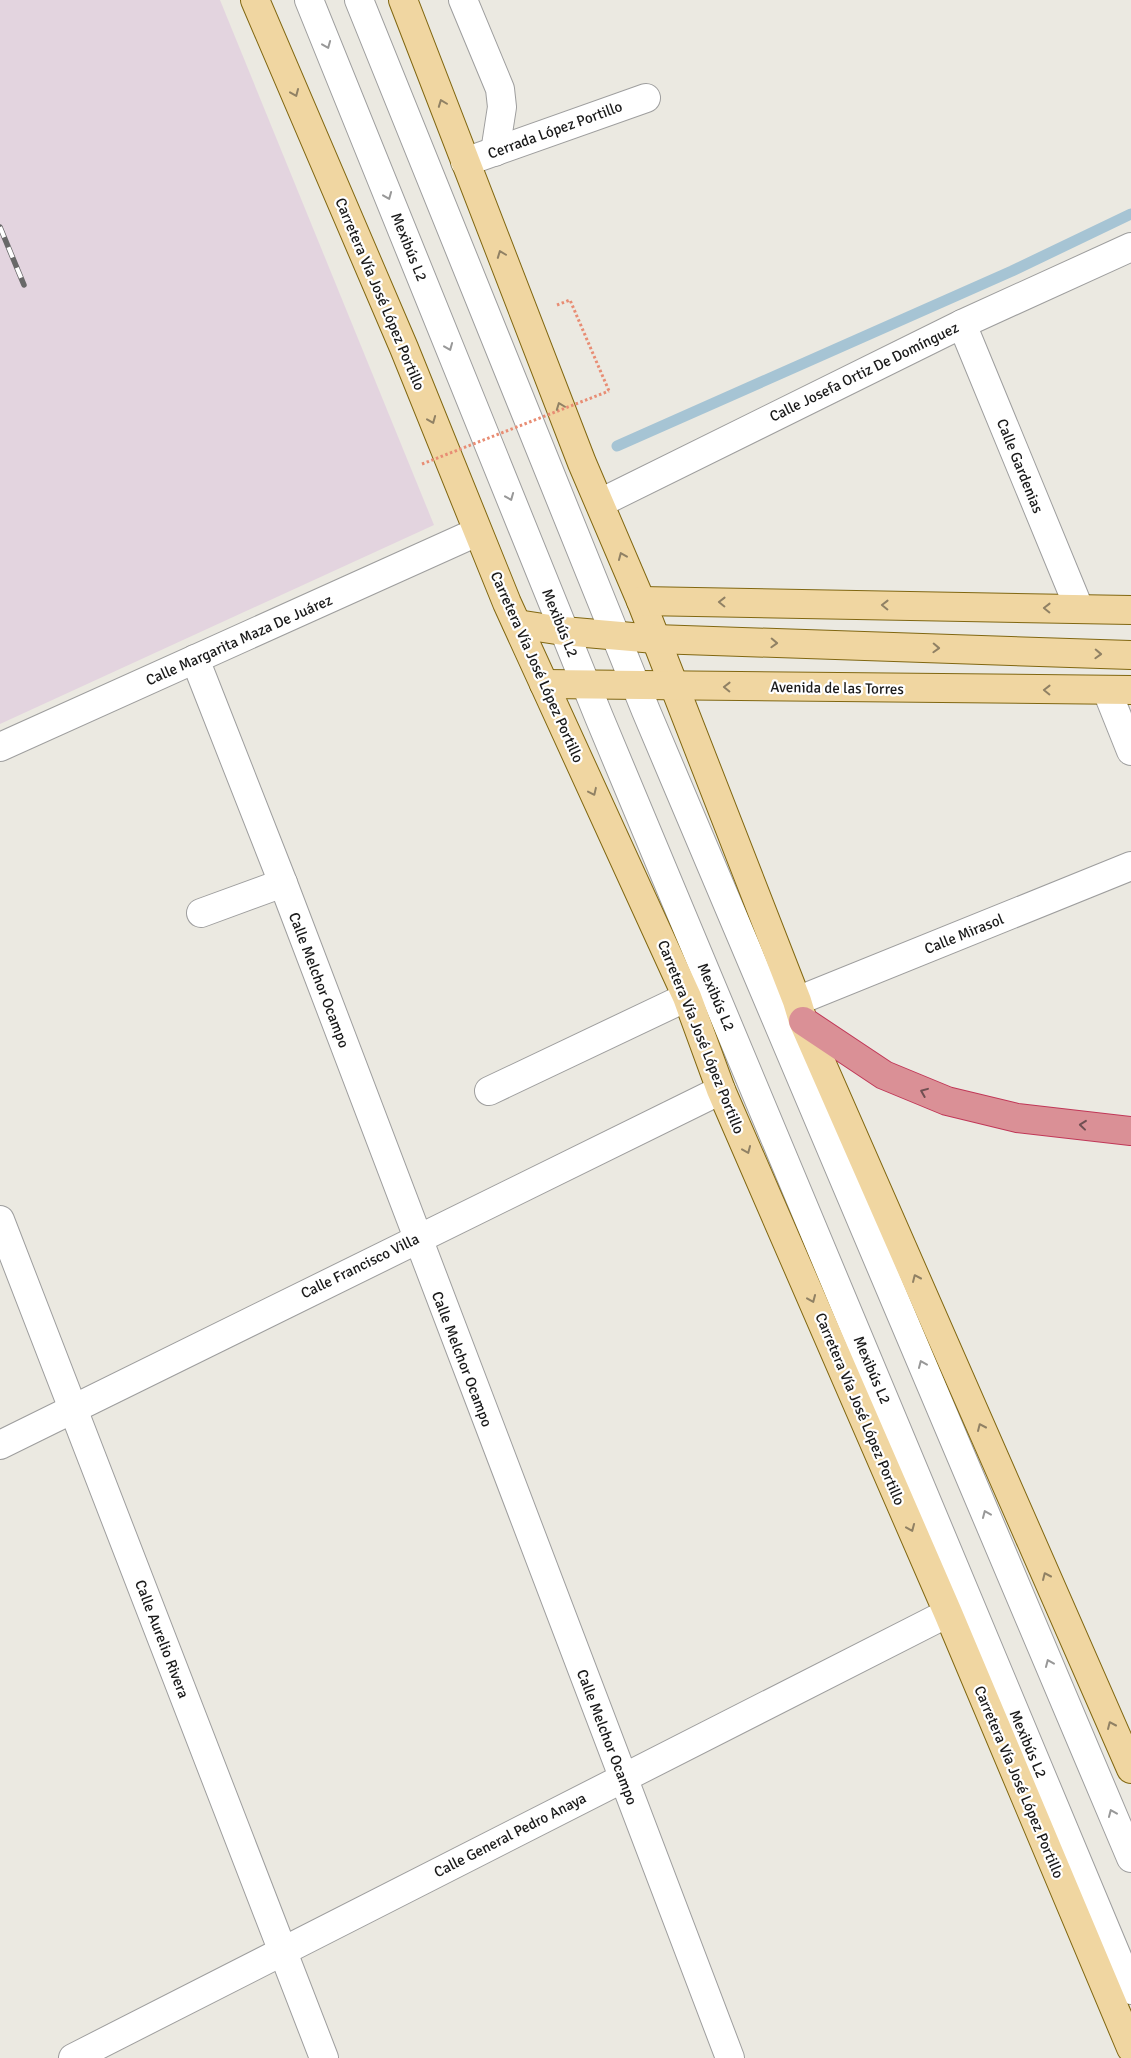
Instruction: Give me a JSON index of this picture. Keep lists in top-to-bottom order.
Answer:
{
  "streets": {
    "main road": ["Carretera Vía José López Portillo", "Avenida de las Torres"],
    "street": [
      "Cerrada López Portillo",
      "Mexibús L2",
      "Calle Josefa Ortiz De Domínguez",
      "Calle Gardenias",
      "Calle Margarita Maza De Juárez",
      "Calle Mirasol",
      "Calle Melchor Ocampo",
      "Calle Francisco Villa",
      "Calle Aurelio Rivera",
      "Calle General Pedro Anaya"
    ]
  },
  "crossings": [
    ["Mexibús L2", "Avenida de las Torres"],
    ["Carretera Vía José López Portillo", "Calle Margarita Maza De Juárez"],
    ["Carretera Vía José López Portillo", "Avenida de las Torres"],
    ["Carretera Vía José López Portillo", "Calle Francisco Villa"],
    ["Carretera Vía José López Portillo", "Calle General Pedro Anaya"],
    ["Calle Josefa Ortiz De Domínguez", "Calle Gardenias"],
    ["Calle Margarita Maza De Juárez", "Calle Melchor Ocampo"],
    ["Calle Melchor Ocampo", "Calle Francisco Villa"],
    ["Calle Melchor Ocampo", "Calle General Pedro Anaya"],
    ["Calle Francisco Villa", "Calle Aurelio Rivera"],
    ["Calle Aurelio Rivera", "Calle General Pedro Anaya"]
  ]
}
